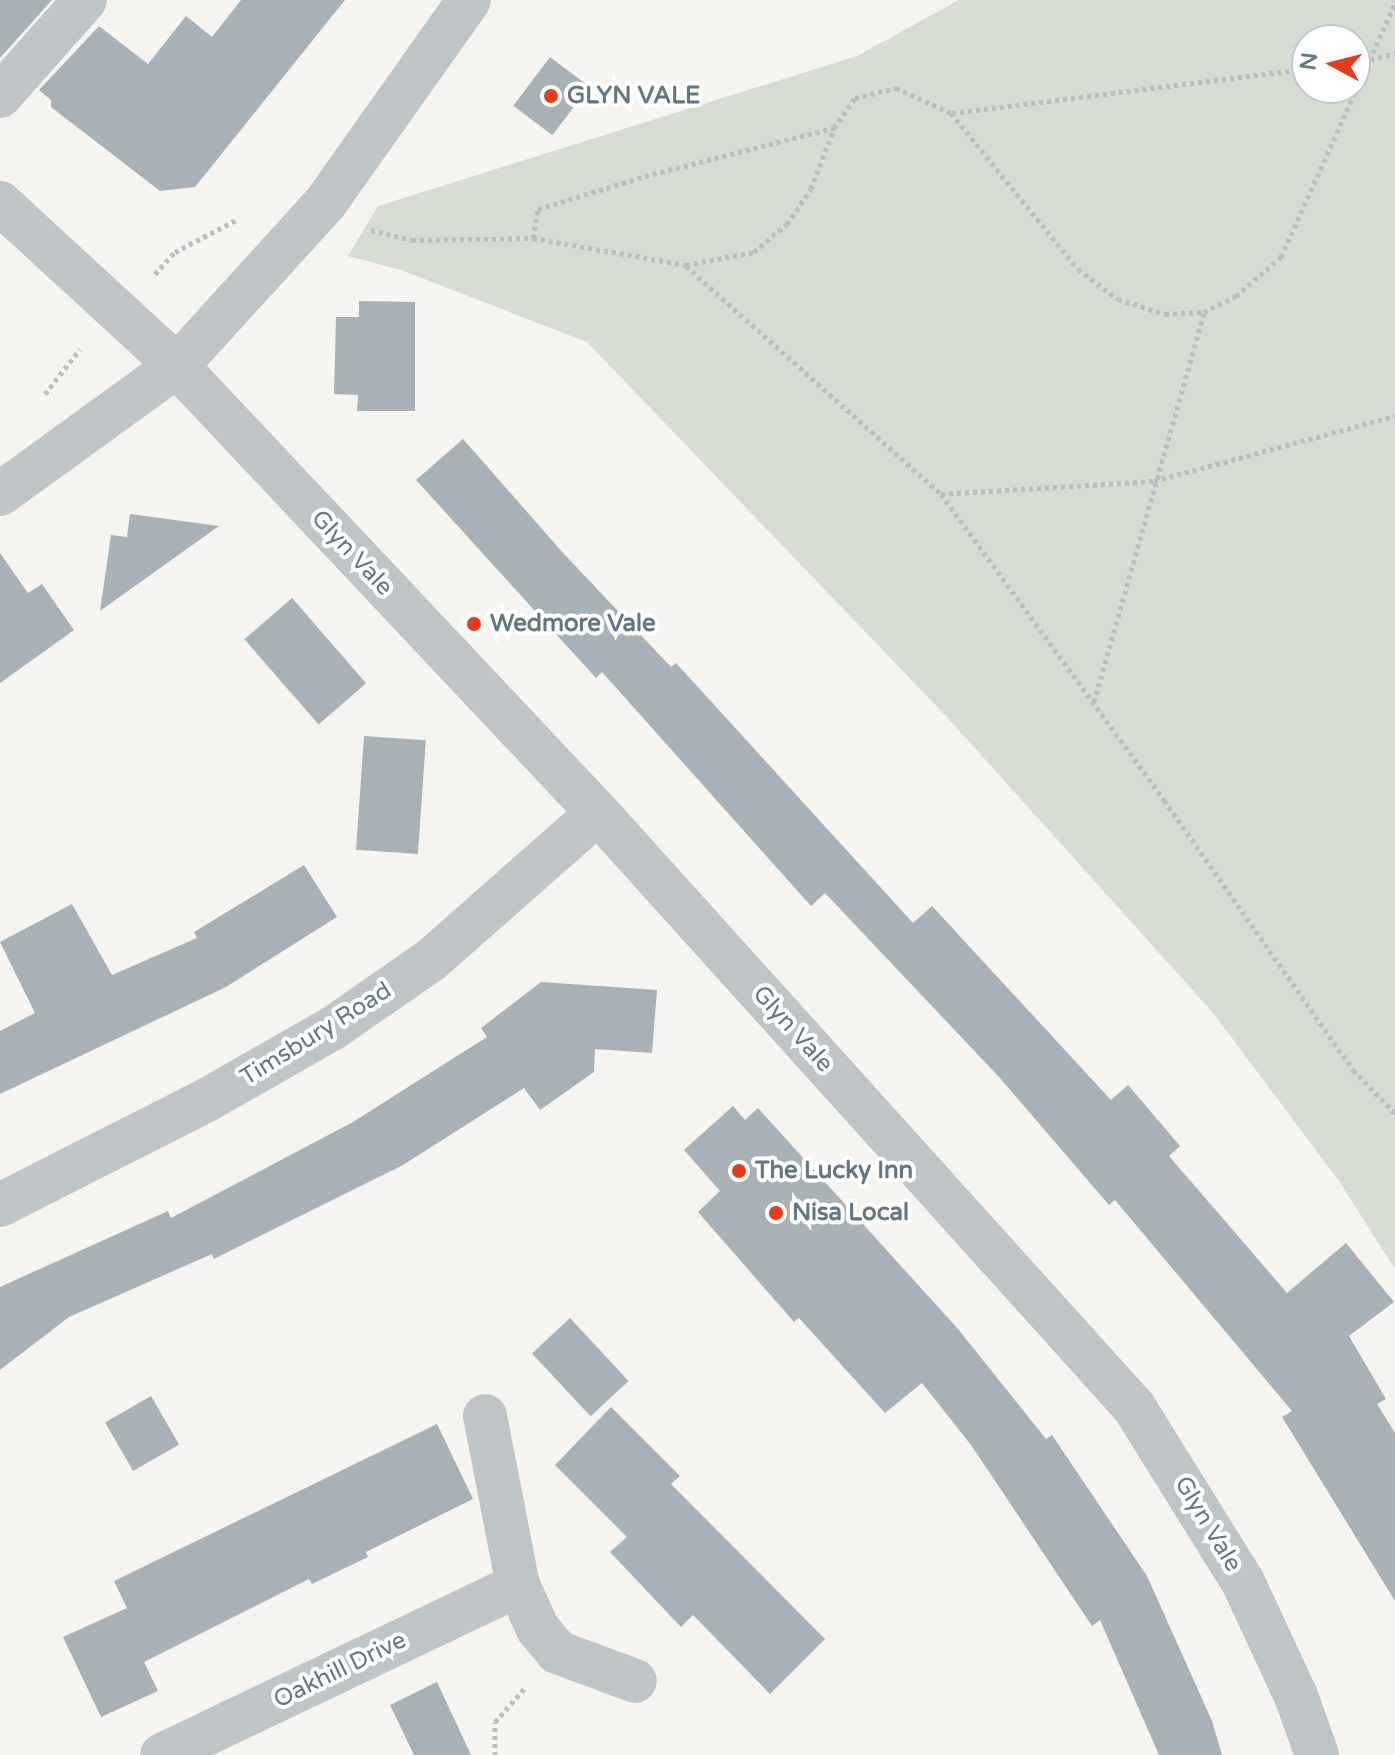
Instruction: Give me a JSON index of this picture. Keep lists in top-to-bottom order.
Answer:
{
  "streets": {
    "street": ["Glyn Vale", "Timsbury Road", "Oakhill Drive"]
  },
  "crossings": [
    ["Glyn Vale", "Timsbury Road"]
  ],
  "places": [
    "GLYN VALE",
    "Wedmore Vale",
    "The Lucky Inn",
    "Nisa Local"
  ],
  "north": "left"
}
